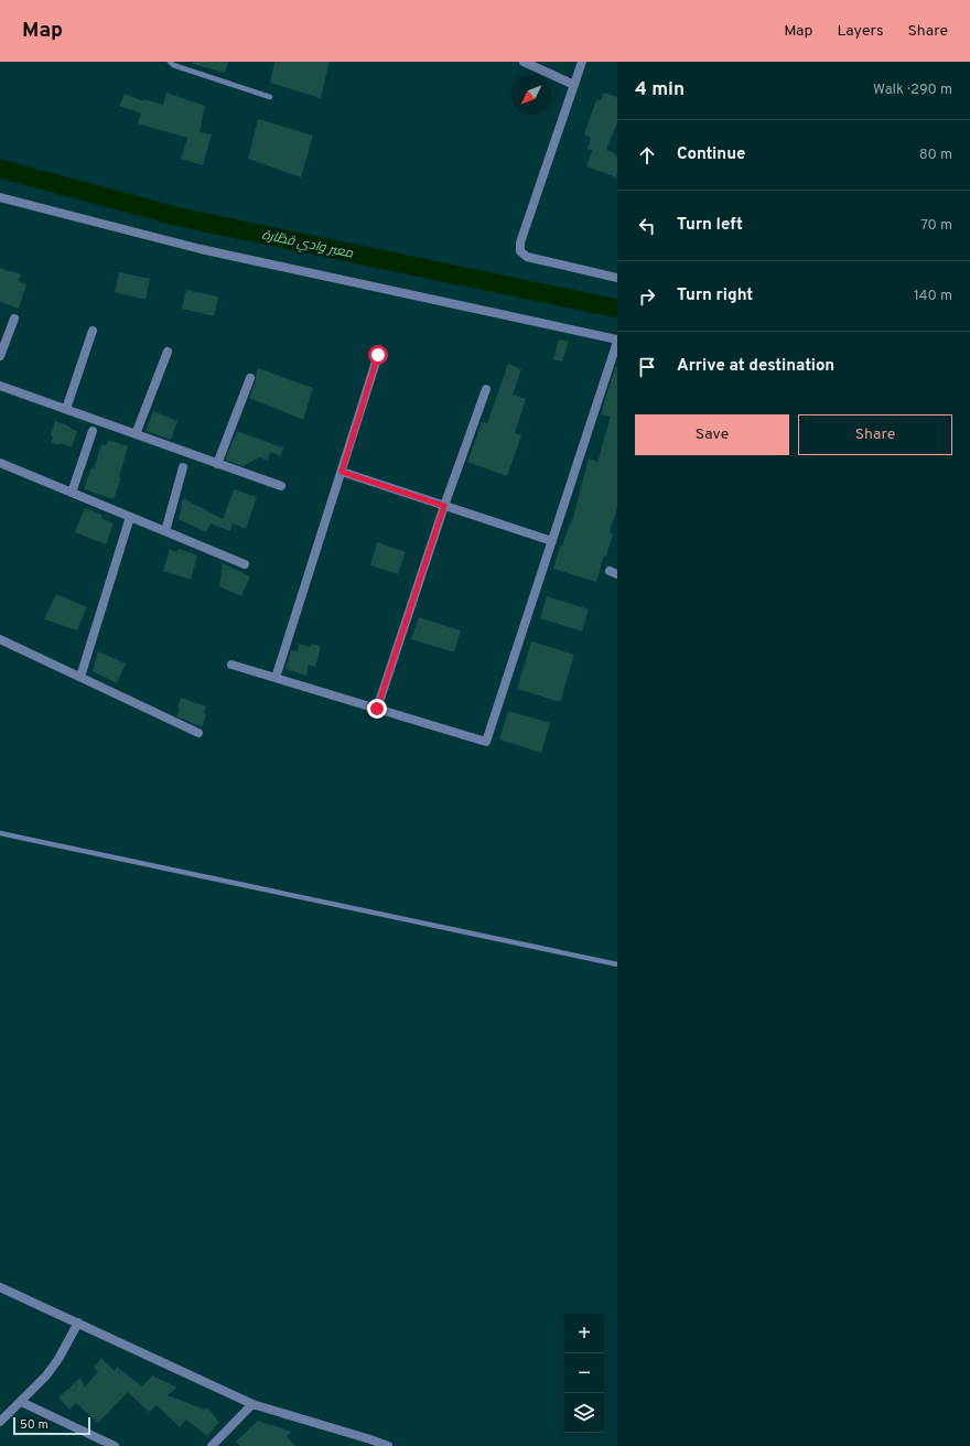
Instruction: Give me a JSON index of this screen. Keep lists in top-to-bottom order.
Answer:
{
  "water": ["معبر وادي قطّارة"],
  "scale_bar": "50 m",
  "north": "bottom left",
  "page": {
    "header": "Map",
    "nav": ["Map", "Layers", "Share"],
    "heading": ["4 min", "Walk · 290 m"],
    "list": [
      ["Continue", "80 m"],
      ["Turn left", "70 m"],
      ["Turn right", "140 m"],
      "Arrive at destination"
    ],
    "buttons": ["Save", "Share"],
    "map_buttons": ["+", "−"],
    "scale": "50 m"
  }
}
